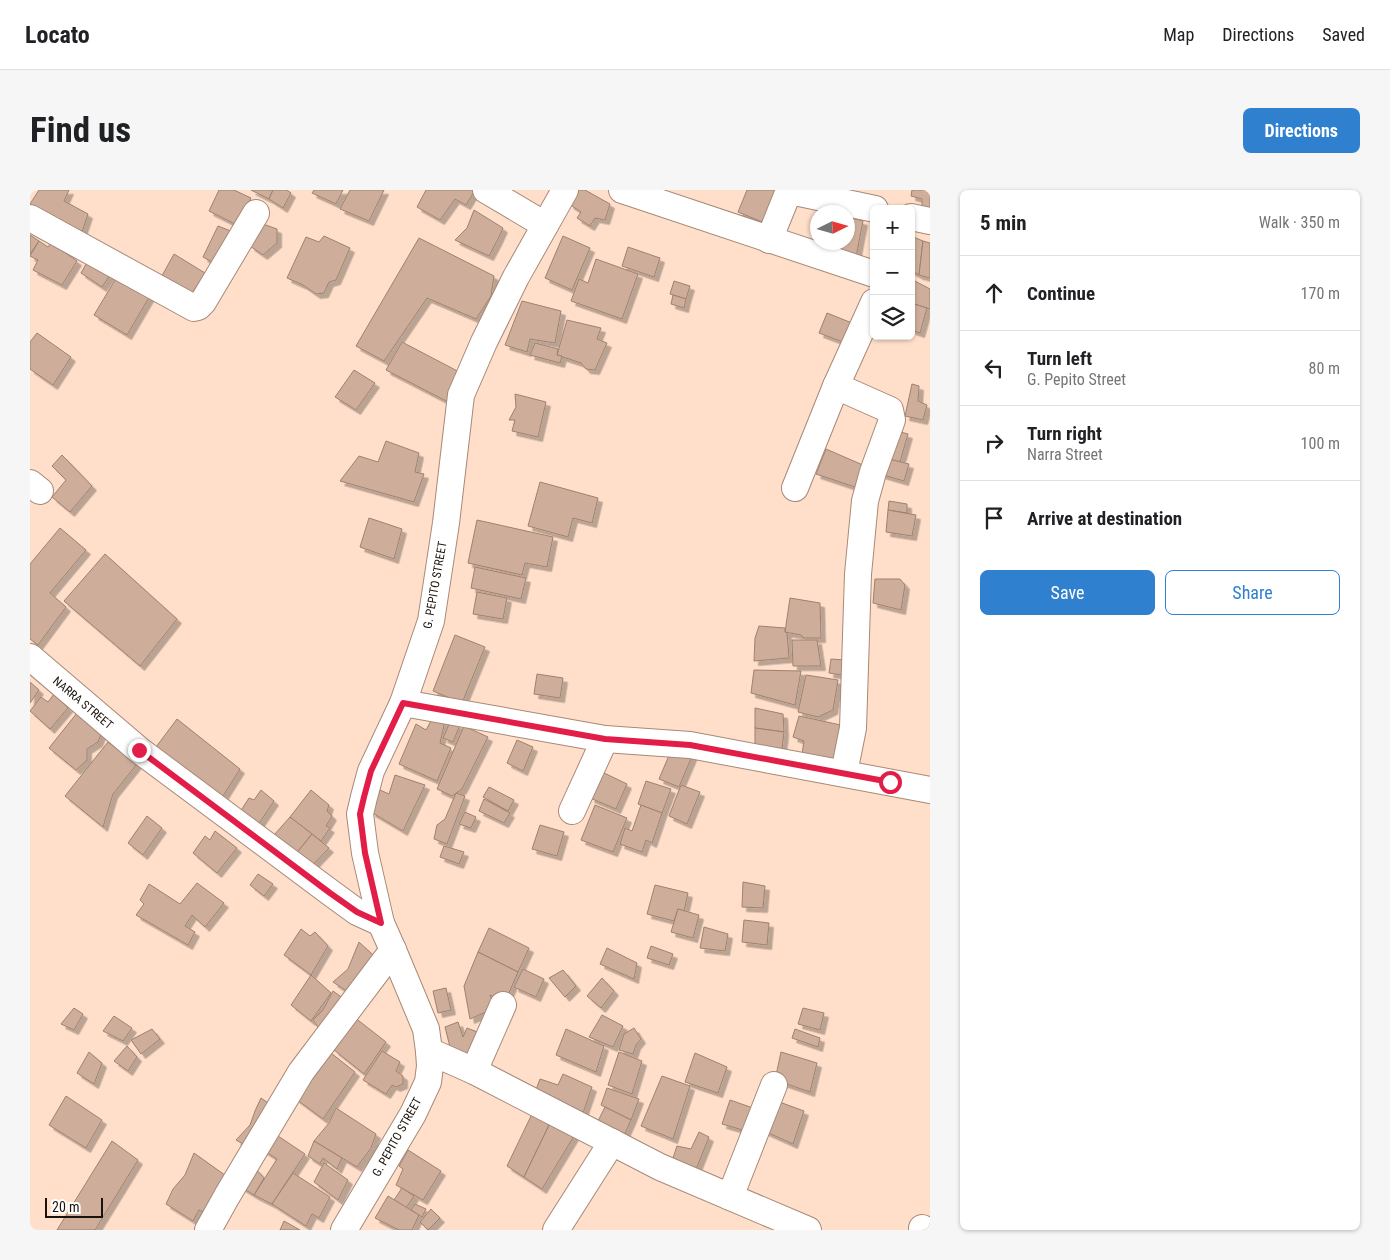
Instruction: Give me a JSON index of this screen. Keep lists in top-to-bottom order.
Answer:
{
  "streets": {
    "street": ["G. PEPITO STREET", "NARRA STREET"]
  },
  "crossings": [
    ["G. PEPITO STREET", "NARRA STREET"]
  ],
  "scale_bar": "20 m",
  "north": "right",
  "page": {
    "header": "Locato",
    "nav": ["Map", "Directions", "Saved"],
    "buttons": [
      "Directions",
      ["Save", "Share"]
    ],
    "title": "Find us",
    "heading": ["5 min", "Walk · 350 m"],
    "map_buttons": ["+", "−"],
    "list": [
      ["Continue", "170 m"],
      ["Turn left", "G. Pepito Street", "80 m"],
      ["Turn right", "Narra Street", "100 m"],
      "Arrive at destination"
    ],
    "scale": "20 m"
  }
}
